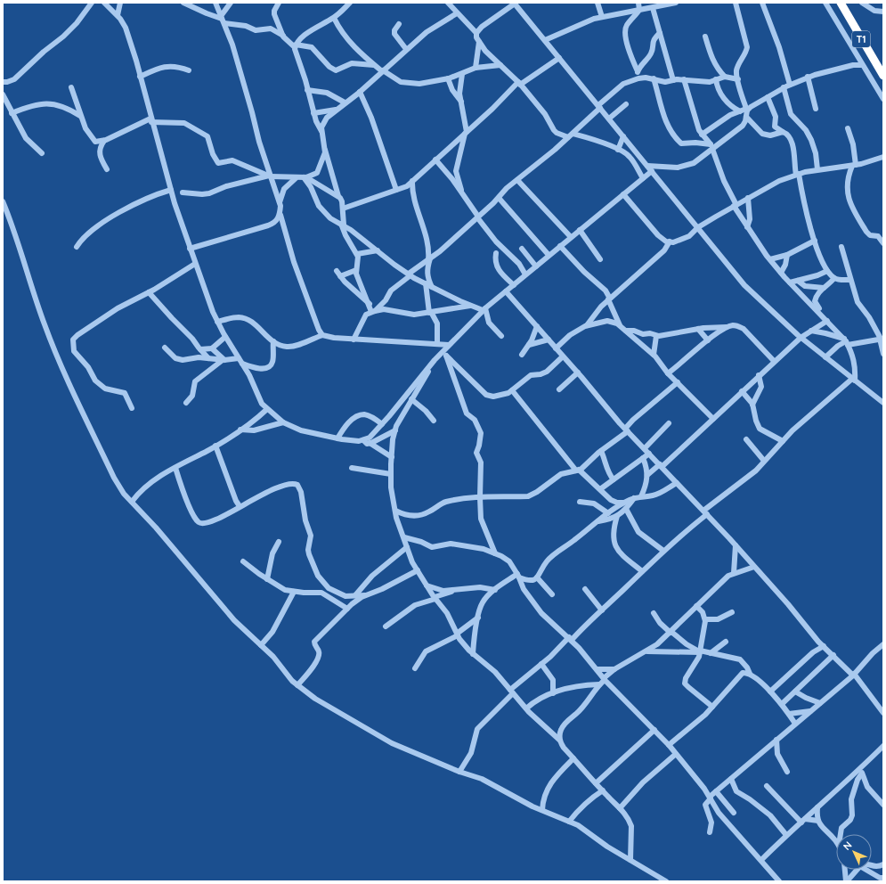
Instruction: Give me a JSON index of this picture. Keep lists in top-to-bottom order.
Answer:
{
  "streets": {
    "highway": ["T1"]
  },
  "north": "top left"
}
